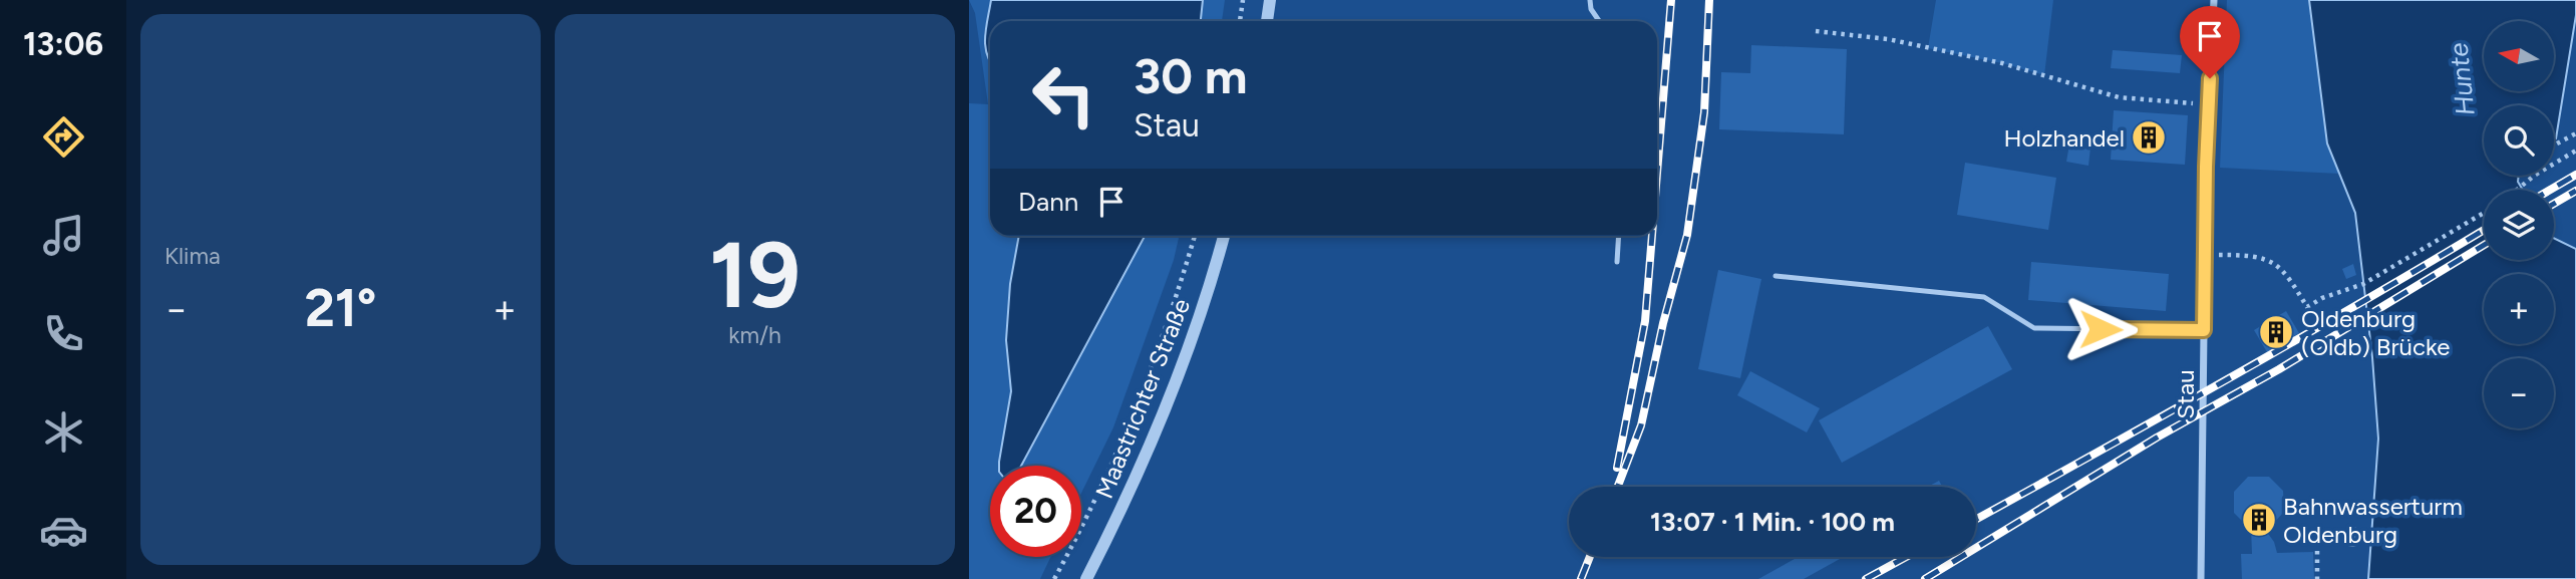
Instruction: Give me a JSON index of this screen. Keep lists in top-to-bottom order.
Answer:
{
  "streets": {
    "street": ["Stau", "Maastrichter Straße"]
  },
  "water": ["Hunte"],
  "places": {
    "building": ["Holzhandel", "Oldenburg (Oldb) Brücke", "Bahnwasserturm Oldenburg"]
  },
  "north": "left",
  "page": {
    "tabs": "13:06",
    "tile": [
      "Klima",
      ["19", "km/h"]
    ],
    "map_buttons": ["+", "−"],
    "turn": ["30 m", "Stau"],
    "then": "Dann",
    "heat": ["−", "21°", "+"],
    "limit": "20",
    "trip": "13:07 · 1 Min. · 100 m"
  }
}
